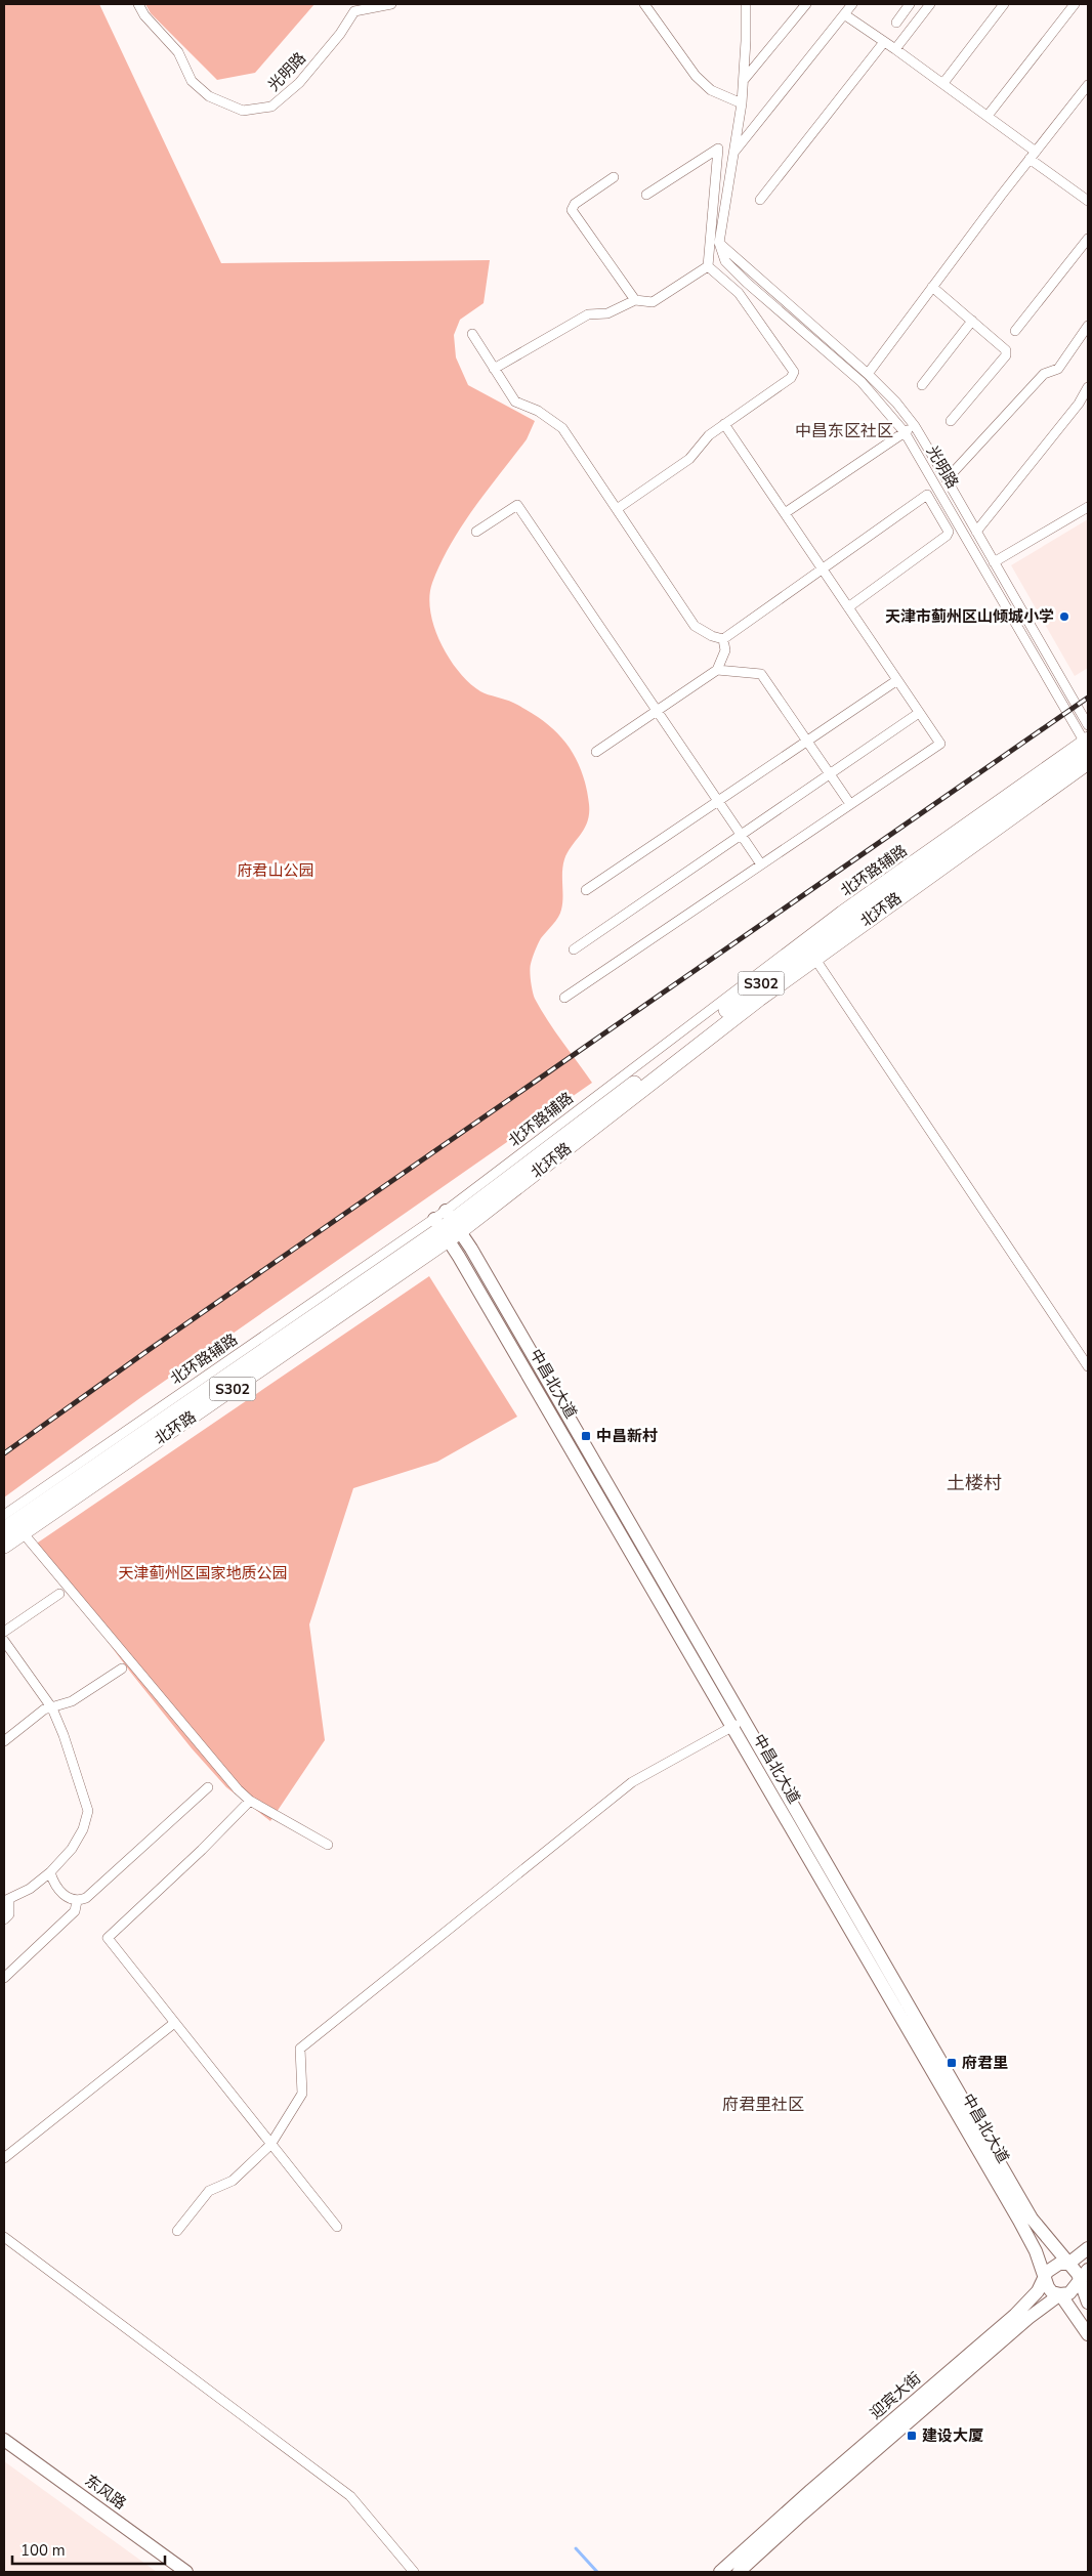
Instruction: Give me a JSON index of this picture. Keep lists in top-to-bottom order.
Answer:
{
  "streets": {
    "highway": ["北环路", "S302"],
    "main road": ["中昌北大道", "迎宾大街", "东风路"],
    "street": ["光明路", "北环路辅路"]
  },
  "crossings": [
    ["光明路", "北环路"],
    ["北环路辅路", "北环路"],
    ["北环路辅路", "中昌北大道"],
    ["北环路", "中昌北大道"],
    ["中昌北大道", "迎宾大街"]
  ],
  "districts": ["中昌东区社区", "土楼村", "府君里社区"],
  "parks": ["府君山公园", "天津蓟州区国家地质公园"],
  "places": {
    "other": ["天津市蓟州区山倾城小学"],
    "transit": ["中昌新村", "府君里", "建设大厦"]
  },
  "scale_bar": "100 m"
}
